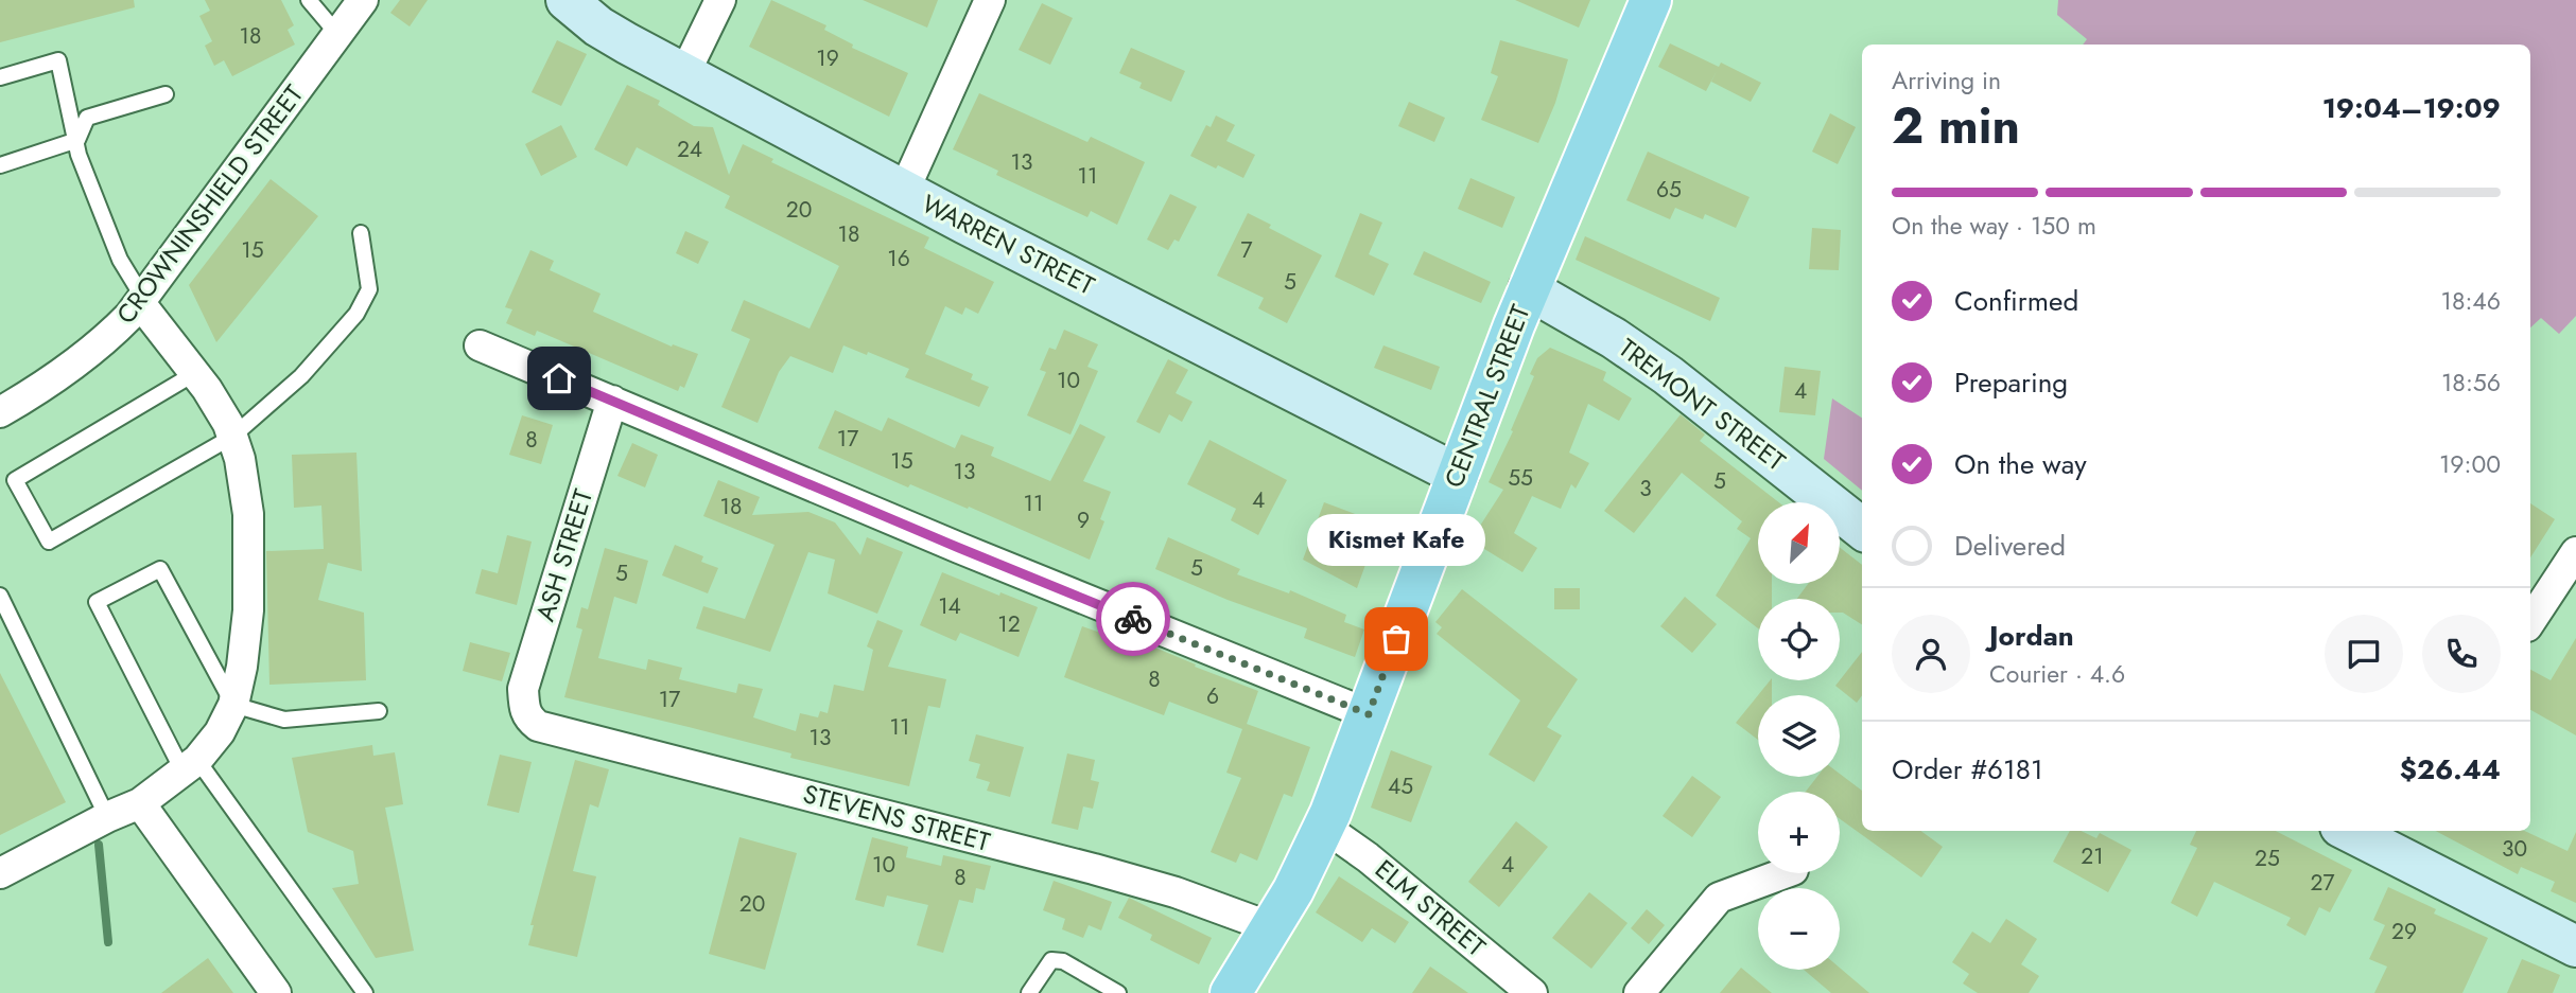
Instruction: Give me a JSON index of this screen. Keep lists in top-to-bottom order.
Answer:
{
  "streets": {
    "main road": ["CENTRAL STREET"],
    "street": [
      "CROWNINSHIELD STREET",
      "WARREN STREET",
      "TREMONT STREET",
      "ASH STREET",
      "STEVENS STREET",
      "ELM STREET"
    ]
  },
  "crossings": [
    ["WARREN STREET", "CENTRAL STREET"],
    ["CENTRAL STREET", "TREMONT STREET"],
    ["CENTRAL STREET", "STEVENS STREET"],
    ["CENTRAL STREET", "ELM STREET"],
    ["ASH STREET", "STEVENS STREET"]
  ],
  "places": ["Kismet Kafe"],
  "house_numbers": [
    "18",
    "19",
    "24",
    "13",
    "11",
    "65",
    "20",
    "18",
    "15",
    "7",
    "16",
    "5",
    "10",
    "4",
    "17",
    "8",
    "15",
    "13",
    "55",
    "5",
    "3",
    "4",
    "11",
    "18",
    "9",
    "5",
    "5",
    "14",
    "12",
    "8",
    "6",
    "17",
    "11",
    "13",
    "45",
    "30",
    "21",
    "25",
    "10",
    "4",
    "8",
    "27",
    "20",
    "29"
  ],
  "north": "top right",
  "page": {
    "heading": ["2 min", "Arriving in", "19:04–19:09"],
    "panel": [
      "Jordan",
      "Courier · 4.6",
      "Order #6181",
      "$26.44"
    ],
    "bar": "On the way · 150 m",
    "list": [
      ["Confirmed", "18:46"],
      ["Preparing", "18:56"],
      ["On the way", "19:00"],
      "Delivered"
    ],
    "map_buttons": ["+", "−"],
    "bubble": "Kismet Kafe"
  }
}
